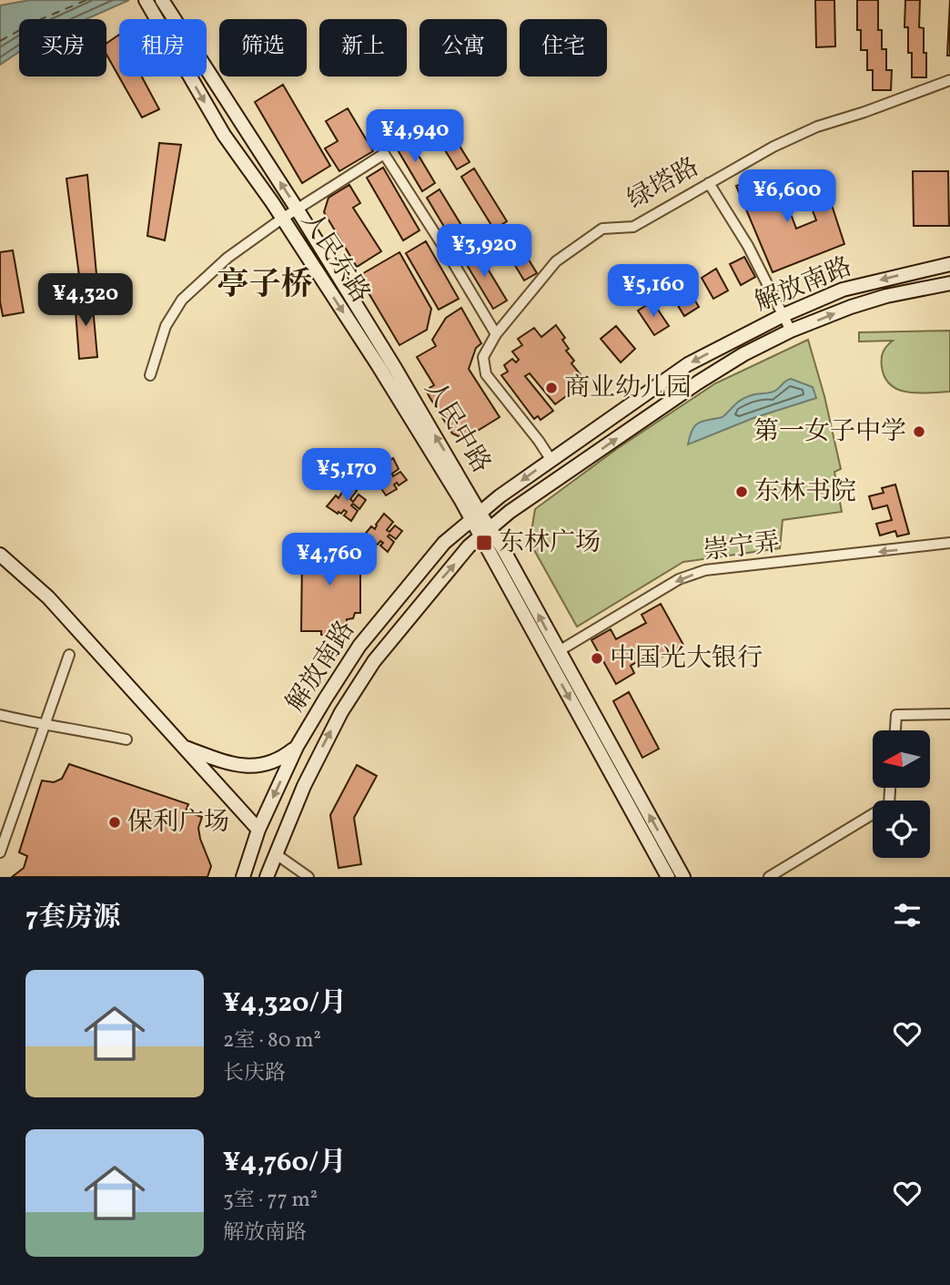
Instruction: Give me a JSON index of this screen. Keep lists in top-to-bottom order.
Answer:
{
  "streets": {
    "main road": ["人民东路", "解放南路", "人民中路"],
    "street": ["绿塔路", "崇宁弄"]
  },
  "crossings": [
    ["绿塔路", "解放南路"],
    ["人民东路", "解放南路"],
    ["人民东路", "人民中路"],
    ["解放南路", "人民中路"],
    ["人民中路", "崇宁弄"]
  ],
  "one_way": ["人民东路", "崇宁弄"],
  "districts": ["亭子桥"],
  "places": {
    "other": [
      "商业幼儿园",
      "第一女子中学",
      "东林书院",
      "中国光大银行",
      "保利广场"
    ],
    "transit": ["东林广场"]
  },
  "north": "left",
  "page": {
    "chip": [
      "买房",
      "租房",
      "筛选",
      "新上",
      "公寓",
      "住宅"
    ],
    "price": [
      "¥4,940",
      "¥6,600",
      "¥3,920",
      "¥5,160",
      "¥4,320",
      "¥5,170",
      "¥4,760"
    ],
    "heading": "7套房源",
    "list": [
      {
        "name": "¥4,320/月",
        "note": "2室 · 80 m² · 长庆路"
      },
      {
        "name": "¥4,760/月",
        "note": "3室 · 77 m² · 解放南路"
      }
    ]
  }
}
